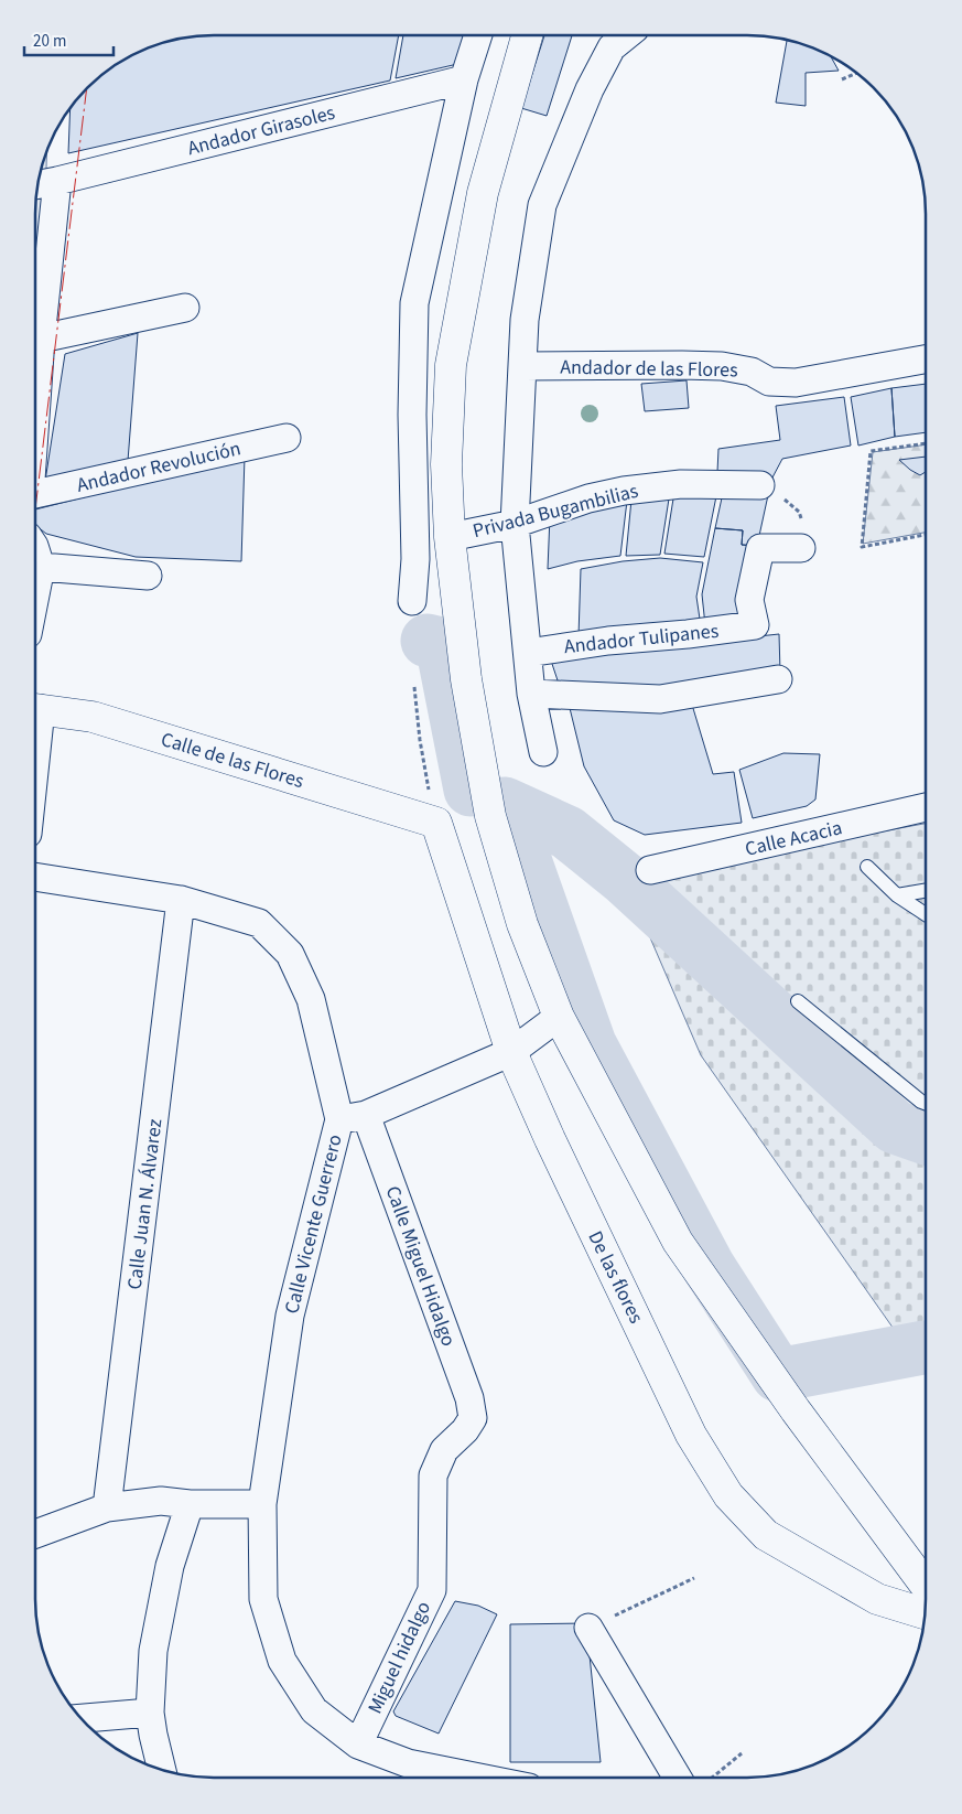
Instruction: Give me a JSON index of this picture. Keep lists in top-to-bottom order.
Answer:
{
  "streets": {
    "main road": ["Calle de las Flores", "De las flores"],
    "street": [
      "Andador Girasoles",
      "Andador de las Flores",
      "Andador Revolución",
      "Privada Bugambilias",
      "Andador Tulipanes",
      "Calle Acacia",
      "Calle Juan N. Álvarez",
      "Calle Vicente Guerrero",
      "Calle Miguel Hidalgo",
      "Miguel hidalgo"
    ]
  },
  "crossings": [
    ["Calle de las Flores", "De las flores"],
    ["Calle Vicente Guerrero", "Calle Miguel Hidalgo"],
    ["Calle Vicente Guerrero", "De las flores"],
    ["Calle Vicente Guerrero", "Miguel hidalgo"],
    ["Calle Miguel Hidalgo", "Miguel hidalgo"]
  ],
  "scale_bar": "20 m"
}
